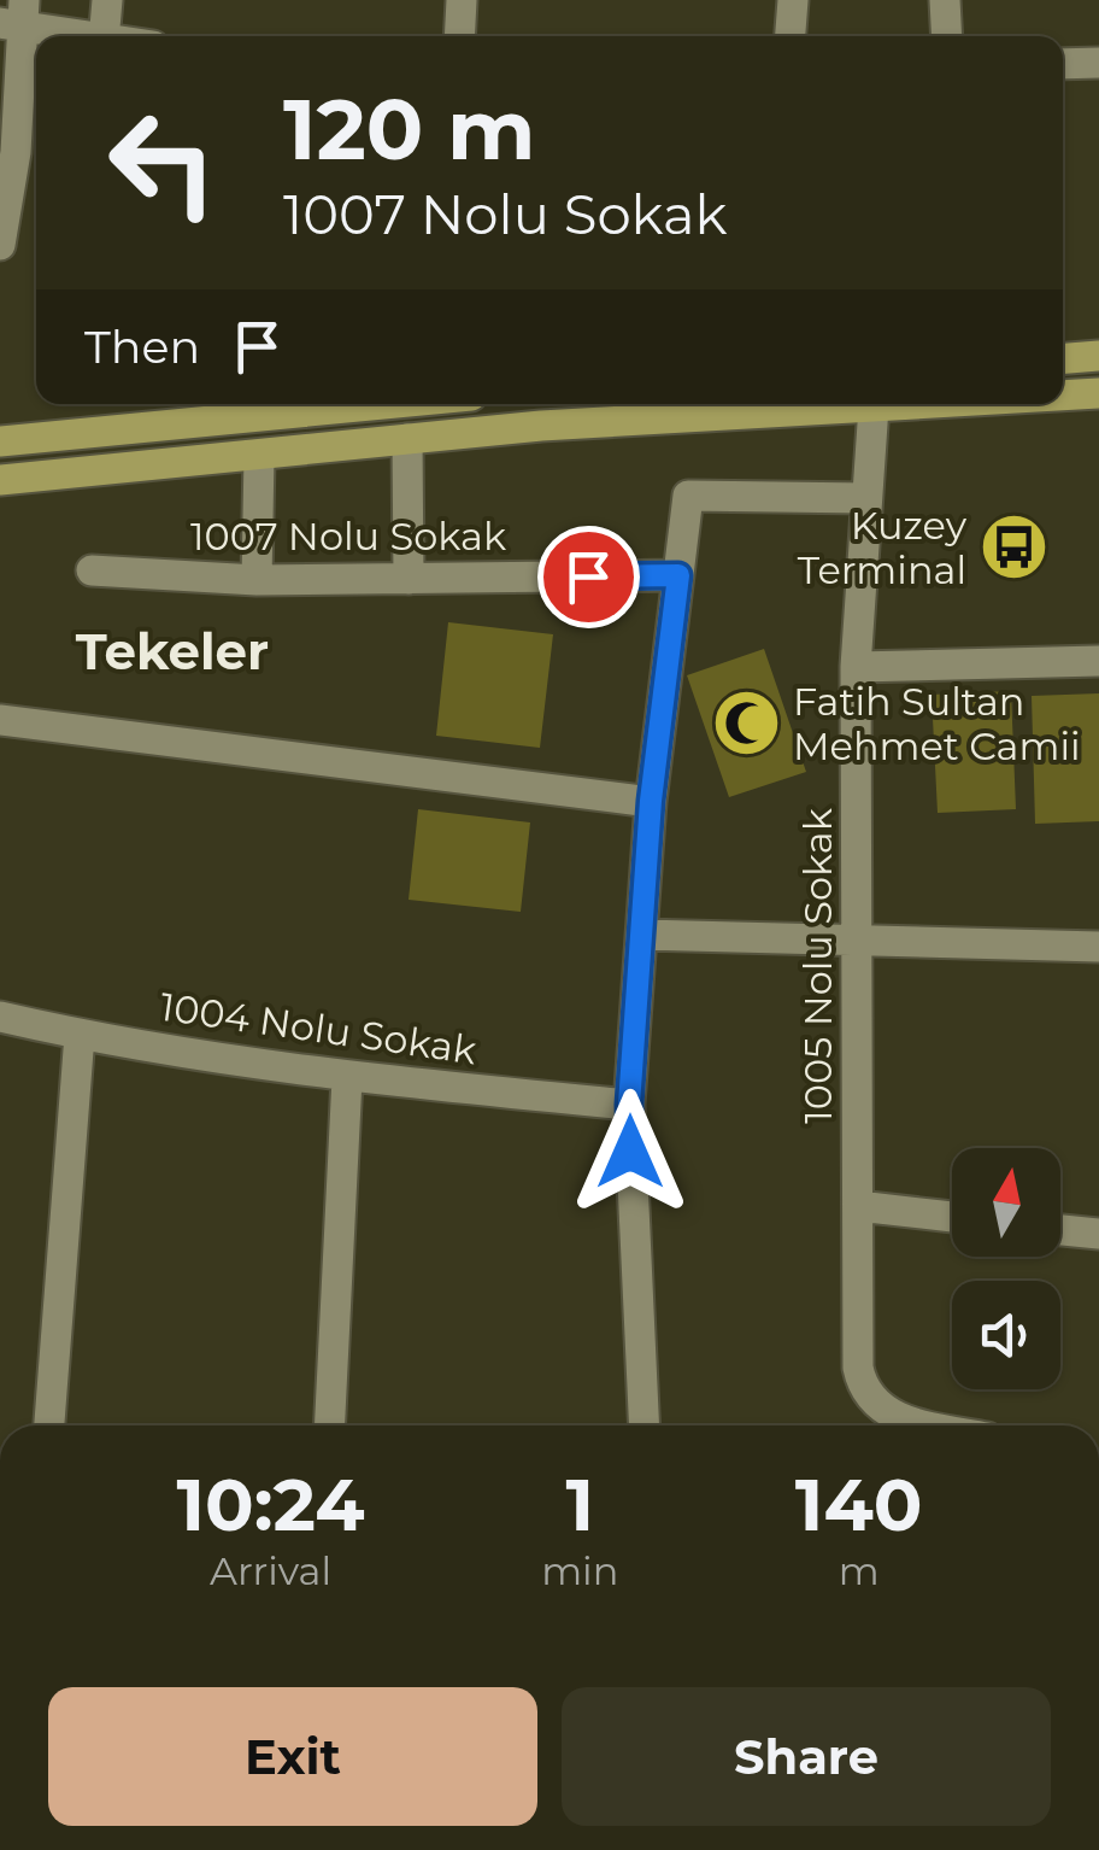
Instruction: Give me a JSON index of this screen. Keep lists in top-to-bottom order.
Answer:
{
  "streets": {
    "street": ["1007 Nolu Sokak", "1005 Nolu Sokak", "1004 Nolu Sokak"]
  },
  "districts": ["Tekeler"],
  "places": {
    "bus stop": ["Kuzey Terminal"],
    "mosque": ["Fatih Sultan Mehmet Camii"]
  },
  "north": "top",
  "page": {
    "turn": ["120 m", "1007 Nolu Sokak"],
    "then": "Then",
    "eta": [
      "10:24",
      "Arrival",
      "1",
      "min",
      "140",
      "m"
    ],
    "buttons": ["Exit", "Share"]
  }
}
